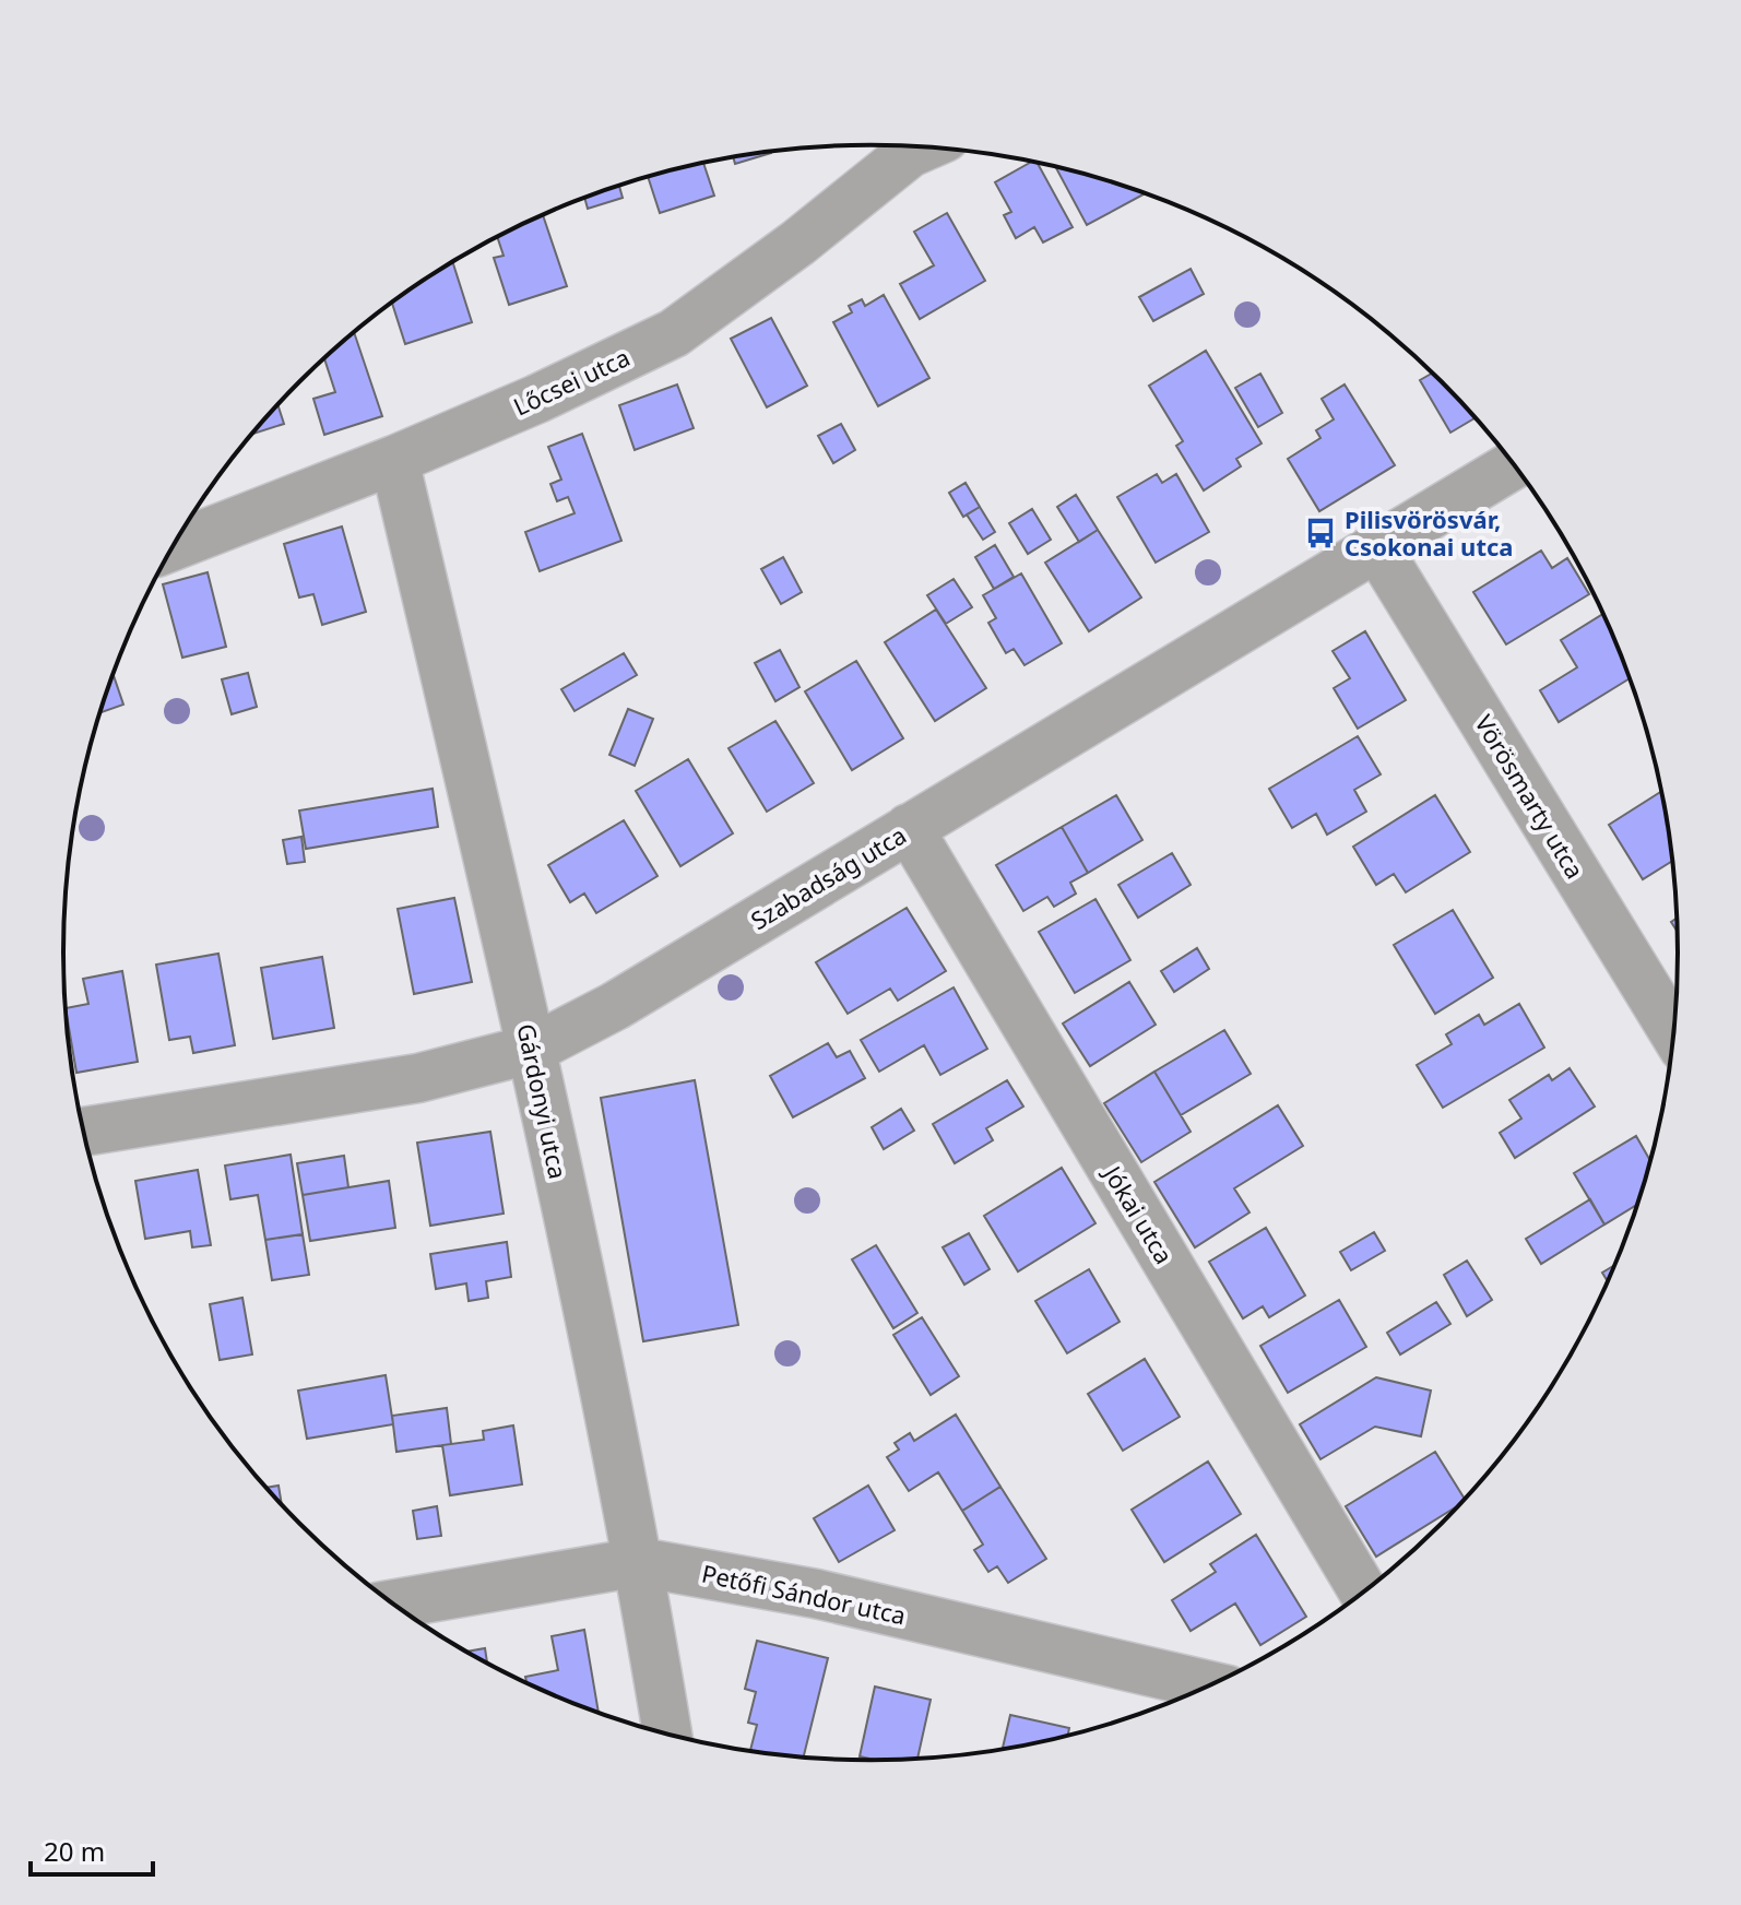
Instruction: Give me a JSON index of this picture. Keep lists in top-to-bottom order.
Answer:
{
  "streets": {
    "street": [
      "Lőcsei utca",
      "Vörösmarty utca",
      "Szabadság utca",
      "Gárdonyi utca",
      "Jókai utca",
      "Petőfi Sándor utca"
    ]
  },
  "crossings": [
    ["Lőcsei utca", "Gárdonyi utca"],
    ["Vörösmarty utca", "Szabadság utca"],
    ["Szabadság utca", "Gárdonyi utca"],
    ["Szabadság utca", "Jókai utca"],
    ["Gárdonyi utca", "Petőfi Sándor utca"]
  ],
  "places": {
    "bus stop": ["Pilisvörösvár, Csokonai utca"]
  },
  "scale_bar": "20 m"
}
